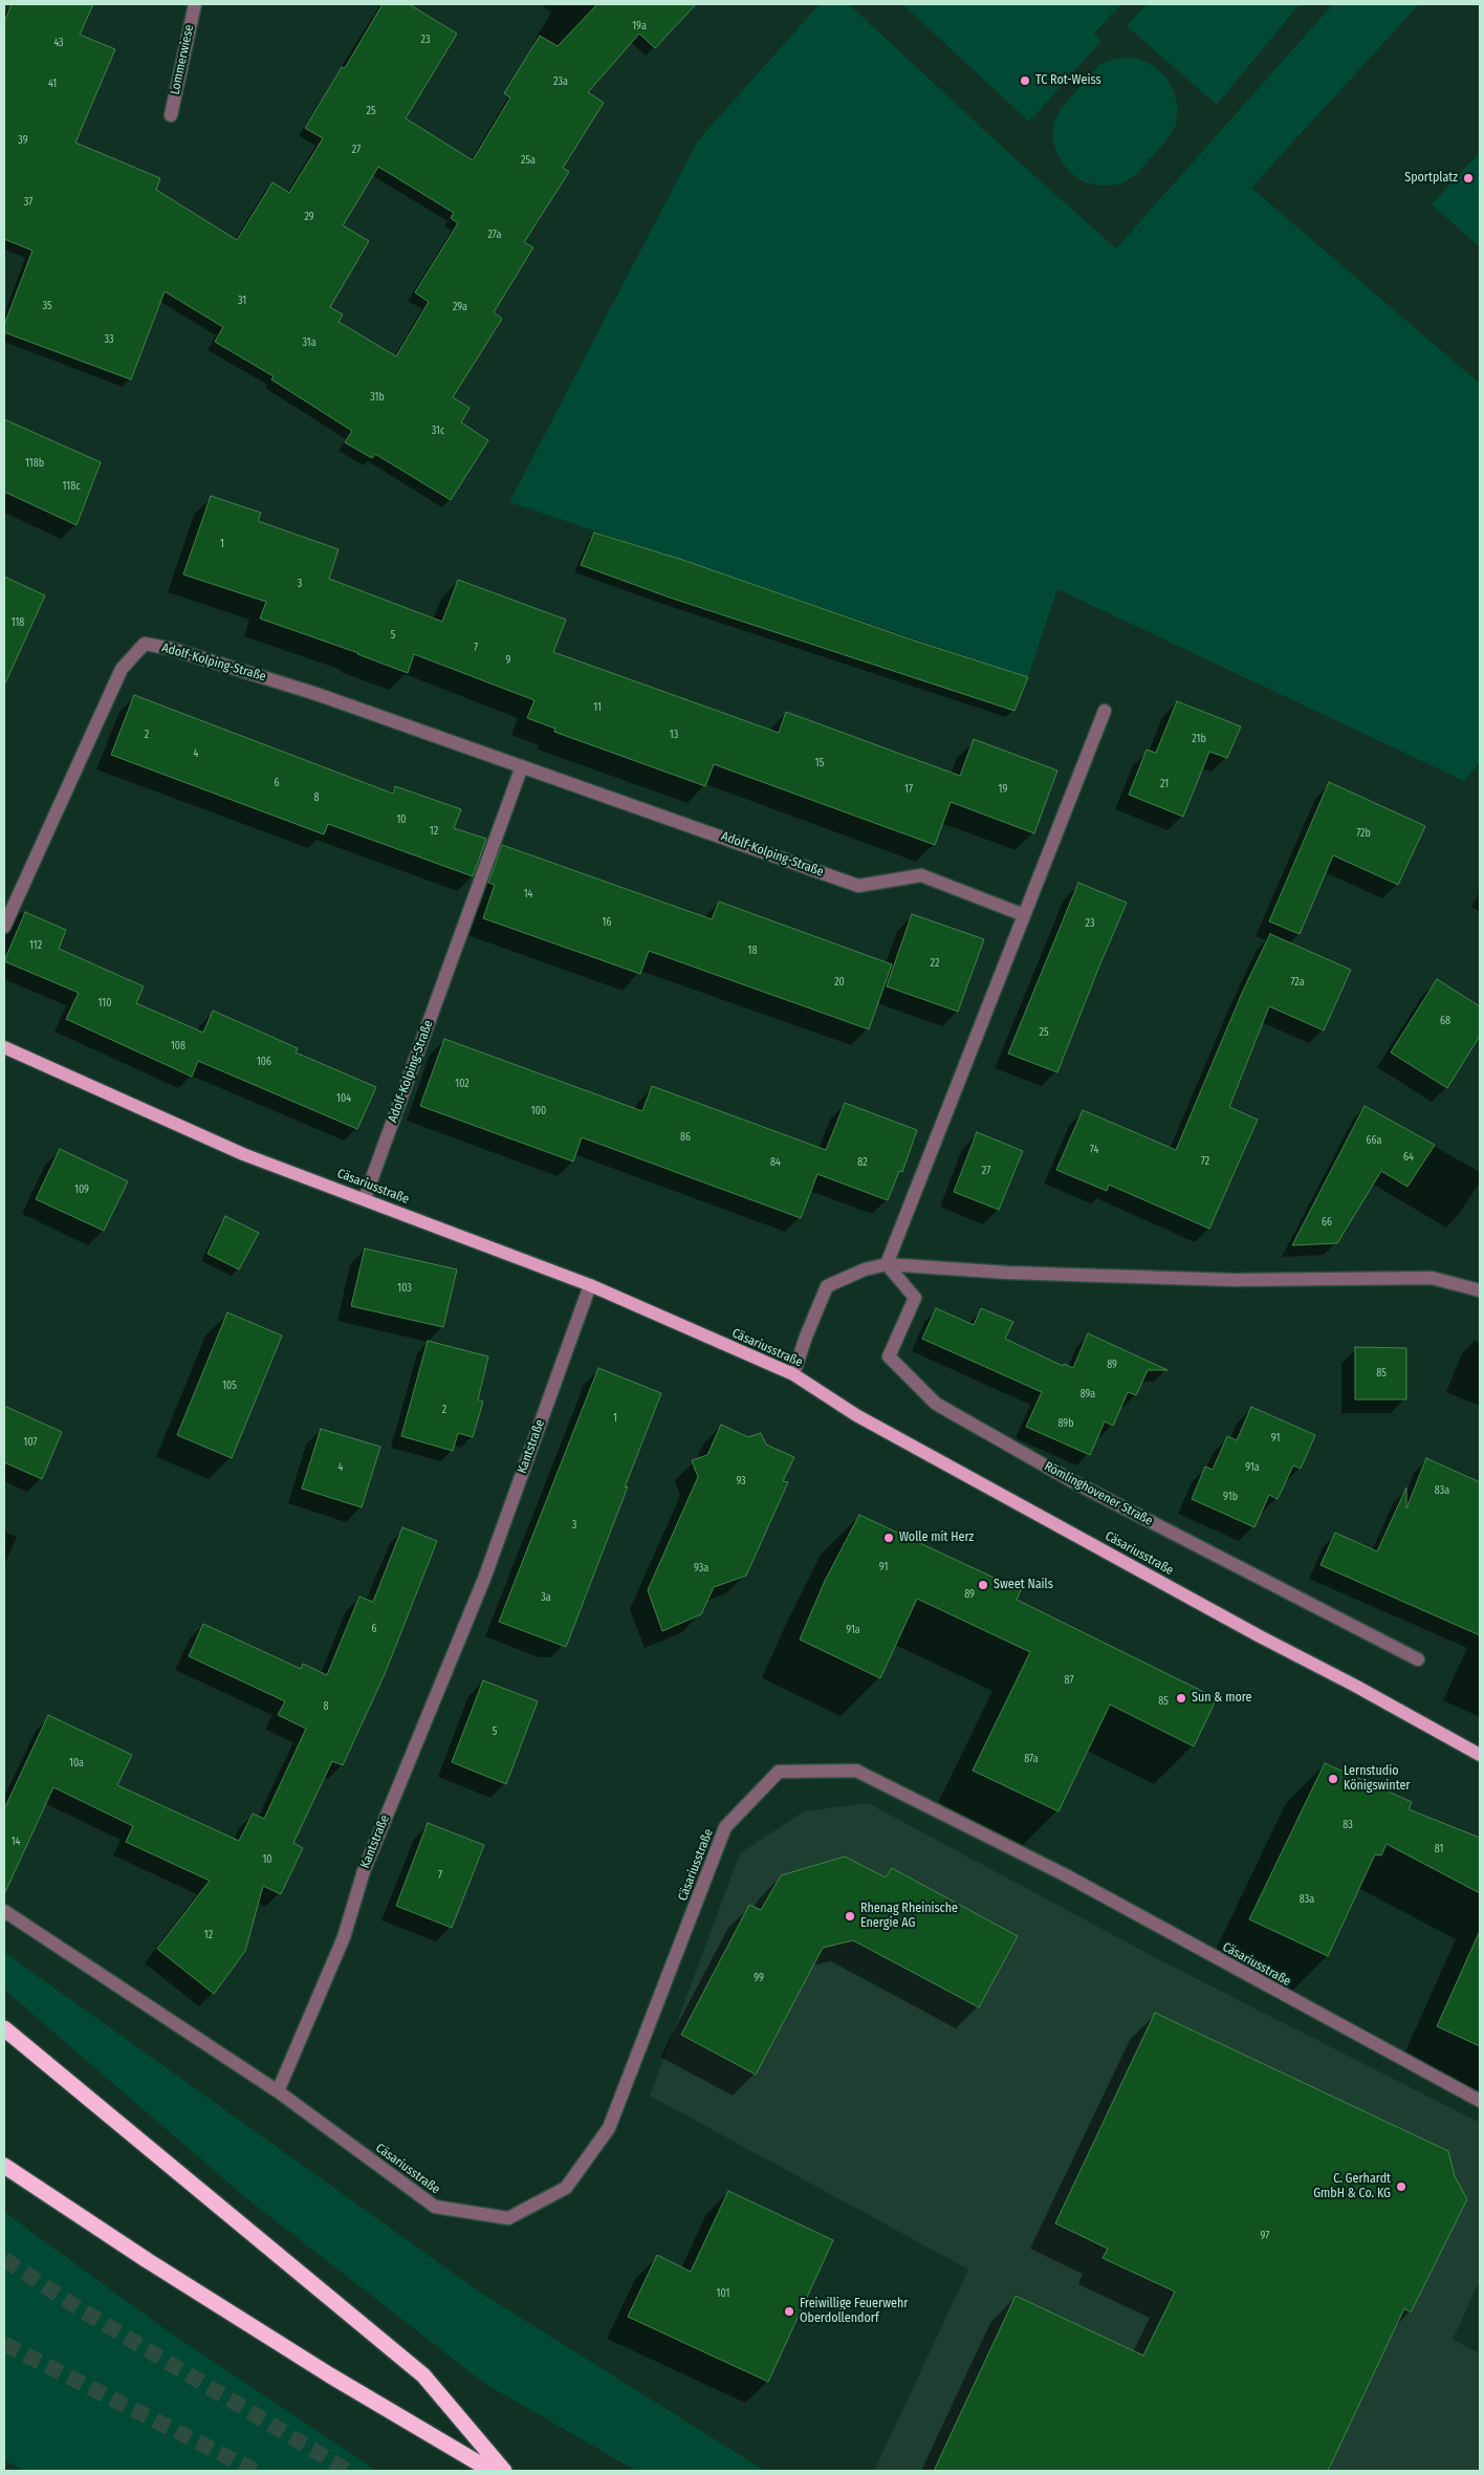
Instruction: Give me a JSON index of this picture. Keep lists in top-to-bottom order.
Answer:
{
  "streets": {
    "main road": ["Cäsariusstraße"],
    "street": [
      "Lommerwiese",
      "Adolf-Kolping-Straße",
      "Kantstraße",
      "Römlinghovener Straße"
    ]
  },
  "crossings": [
    ["Adolf-Kolping-Straße", "Cäsariusstraße"],
    ["Cäsariusstraße", "Kantstraße"]
  ],
  "places": [
    "TC Rot-Weiss",
    "Sportplatz",
    "Wolle mit Herz",
    "Sweet Nails",
    "Sun & more",
    "Lernstudio Königswinter",
    "Rhenag Rheinische Energie AG",
    "C. Gerhardt GmbH & Co. KG",
    "Freiwillige Feuerwehr Oberdollendorf"
  ],
  "house_numbers": [
    "19a",
    "23",
    "43",
    "23a",
    "41",
    "25",
    "39",
    "27",
    "25a",
    "37",
    "29",
    "27a",
    "31",
    "35",
    "29a",
    "33",
    "31a",
    "31b",
    "31c",
    "118b",
    "118c",
    "1",
    "3",
    "118",
    "5",
    "7",
    "9",
    "11",
    "2",
    "13",
    "21b",
    "4",
    "15",
    "6",
    "21",
    "17",
    "19",
    "8",
    "10",
    "12",
    "72b",
    "14",
    "16",
    "23",
    "112",
    "18",
    "22",
    "20",
    "72a",
    "110",
    "68",
    "25",
    "108",
    "106",
    "102",
    "104",
    "100",
    "86",
    "66a",
    "74",
    "64",
    "72",
    "84",
    "82",
    "27",
    "109",
    "66",
    "103",
    "89",
    "85",
    "105",
    "89a",
    "2",
    "1",
    "89b",
    "91",
    "107",
    "4",
    "91a",
    "93",
    "83a",
    "91b",
    "3",
    "91",
    "93a",
    "89",
    "3a",
    "6",
    "91a",
    "87",
    "85",
    "8",
    "5",
    "87a",
    "10a",
    "83",
    "14",
    "81",
    "10",
    "7",
    "83a",
    "12",
    "99",
    "97",
    "101"
  ]
}
